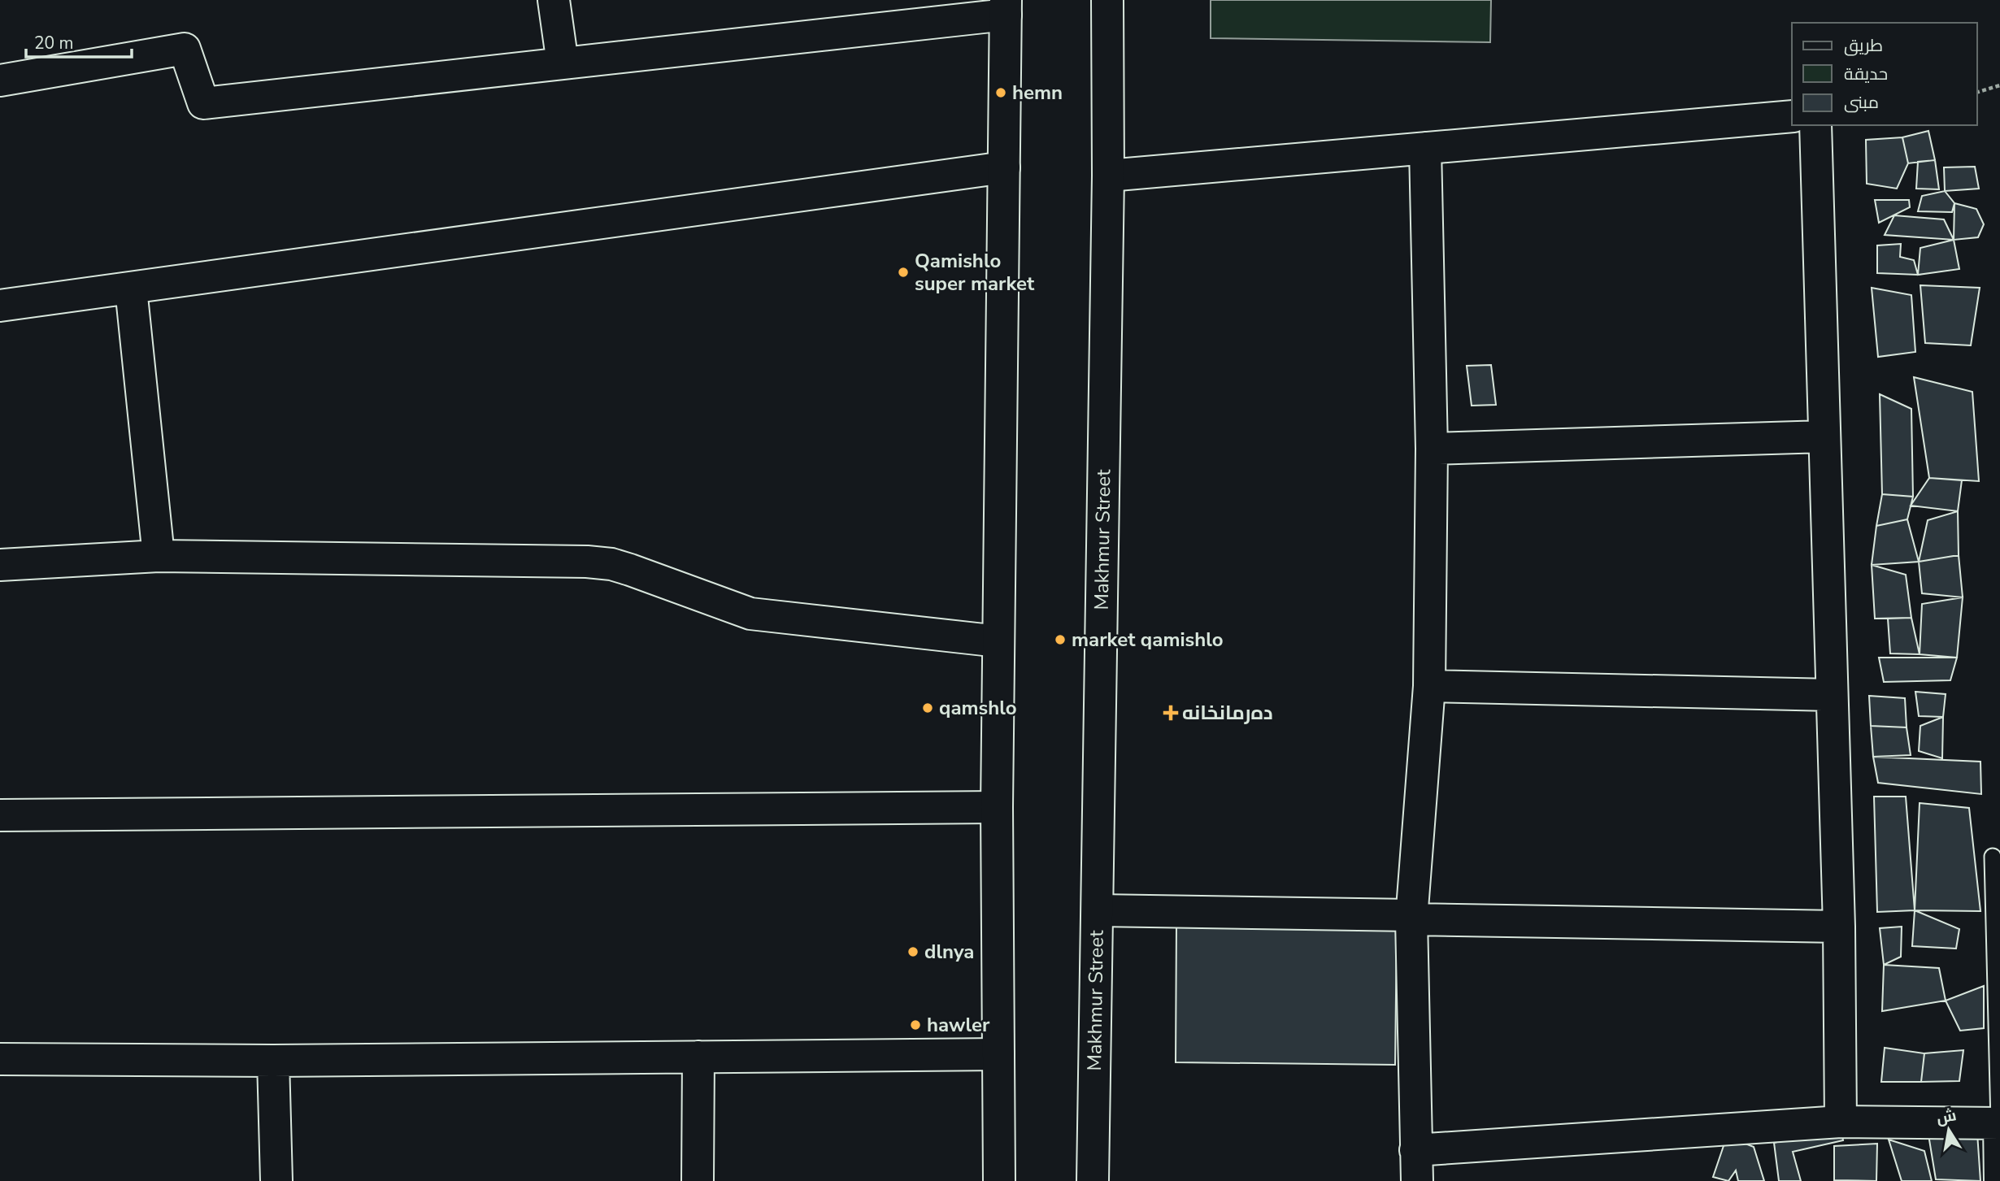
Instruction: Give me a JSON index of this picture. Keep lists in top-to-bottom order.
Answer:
{
  "streets": {
    "main road": ["Makhmur Street"]
  },
  "places": {
    "other": [
      "hemn",
      "Qamishlo super market",
      "market qamishlo",
      "qamshlo",
      "dlnya",
      "hawler"
    ],
    "health": ["ده‌رمانخانه‌"]
  },
  "legend": ["طريق", "حديقة", "مبنى"],
  "scale_bar": "20 m",
  "north": "top"
}
